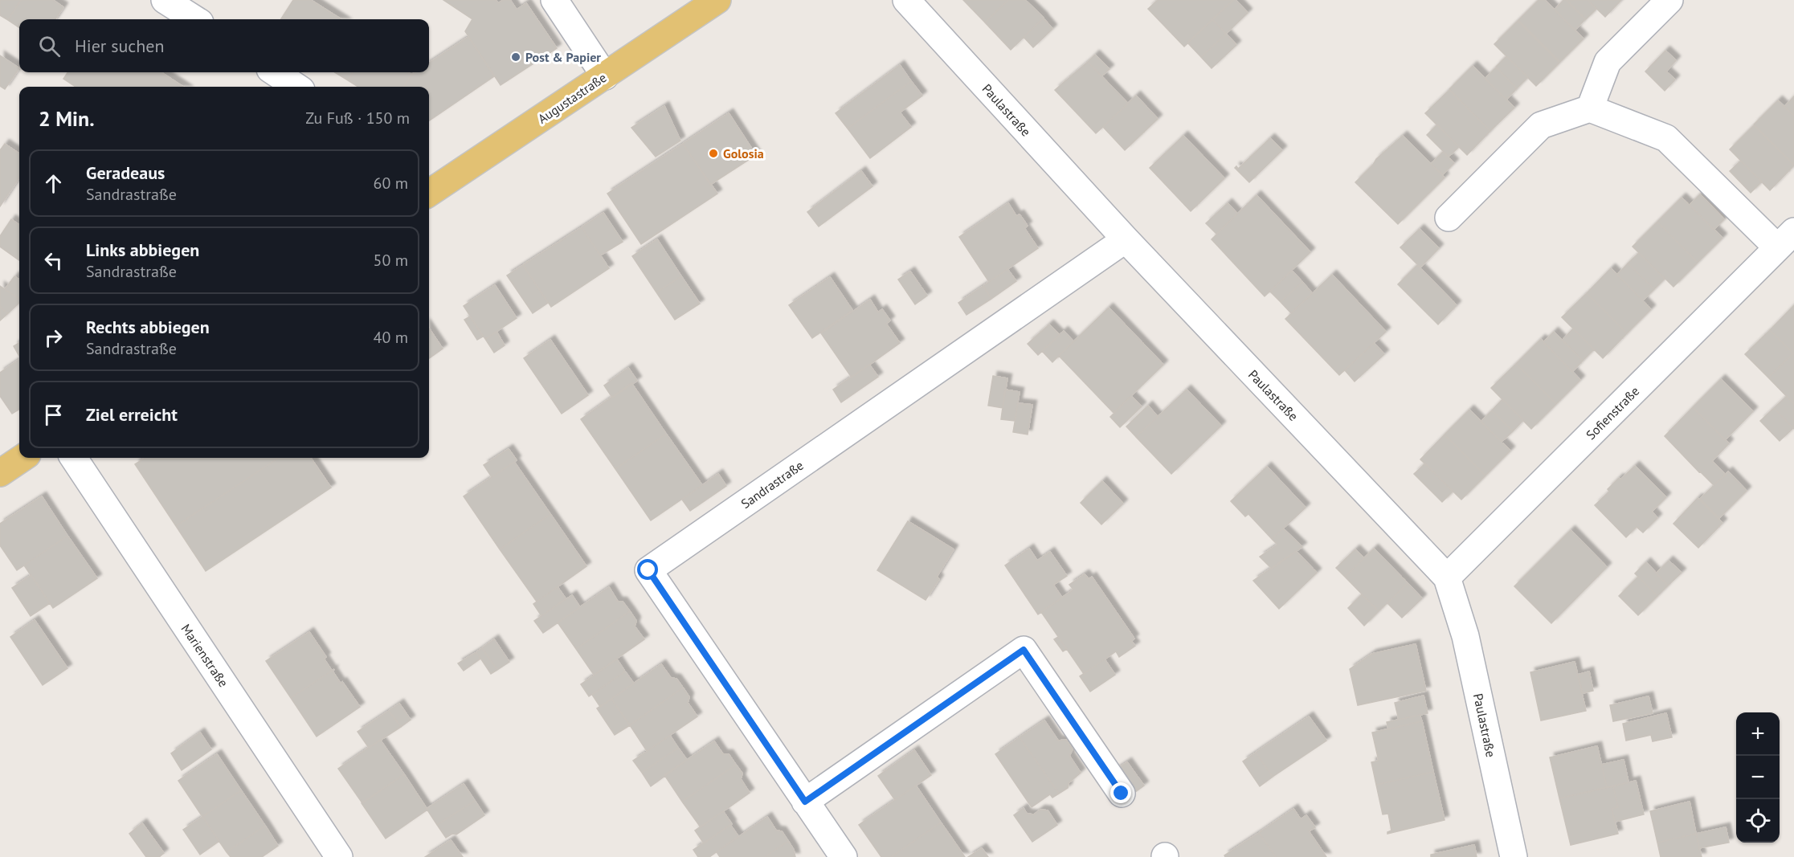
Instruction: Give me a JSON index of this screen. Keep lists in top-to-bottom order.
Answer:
{
  "streets": {
    "main road": ["Augustastraße"],
    "street": [
      "Paulastraße",
      "Sofienstraße",
      "Sandrastraße",
      "Marienstraße"
    ]
  },
  "crossings": [
    ["Paulastraße", "Sofienstraße"],
    ["Paulastraße", "Sandrastraße"]
  ],
  "places": ["Post & Papier", "Golosia"],
  "page": {
    "search": "Hier suchen",
    "heading": ["2 Min.", "Zu Fuß · 150 m"],
    "list": [
      ["Geradeaus", "Sandrastraße", "60 m"],
      ["Links abbiegen", "Sandrastraße", "50 m"],
      ["Rechts abbiegen", "Sandrastraße", "40 m"],
      "Ziel erreicht"
    ],
    "map_buttons": ["+", "−"]
  }
}
